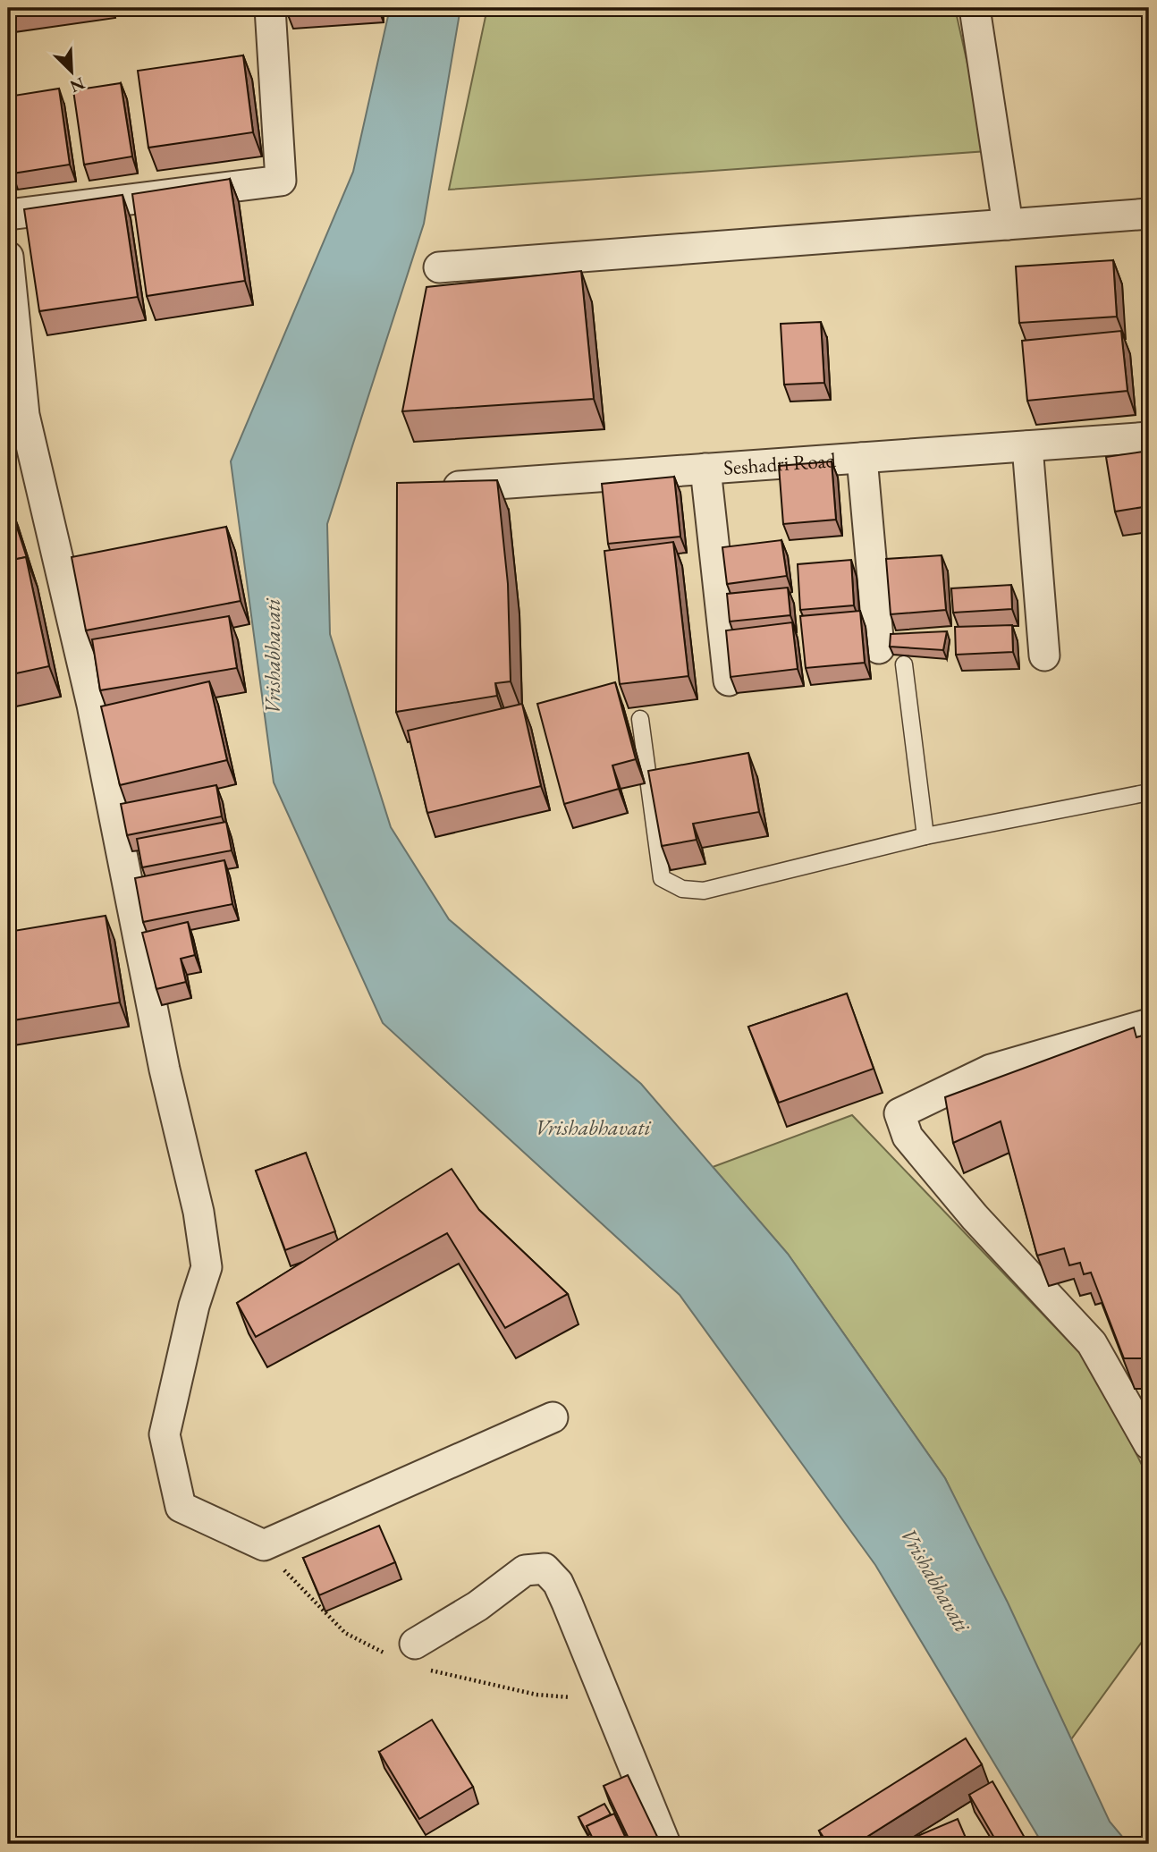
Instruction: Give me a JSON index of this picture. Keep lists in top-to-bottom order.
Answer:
{
  "streets": {
    "street": ["Seshadri Road"]
  },
  "water": ["Vrishabhavati"],
  "north": "bottom right"
}
